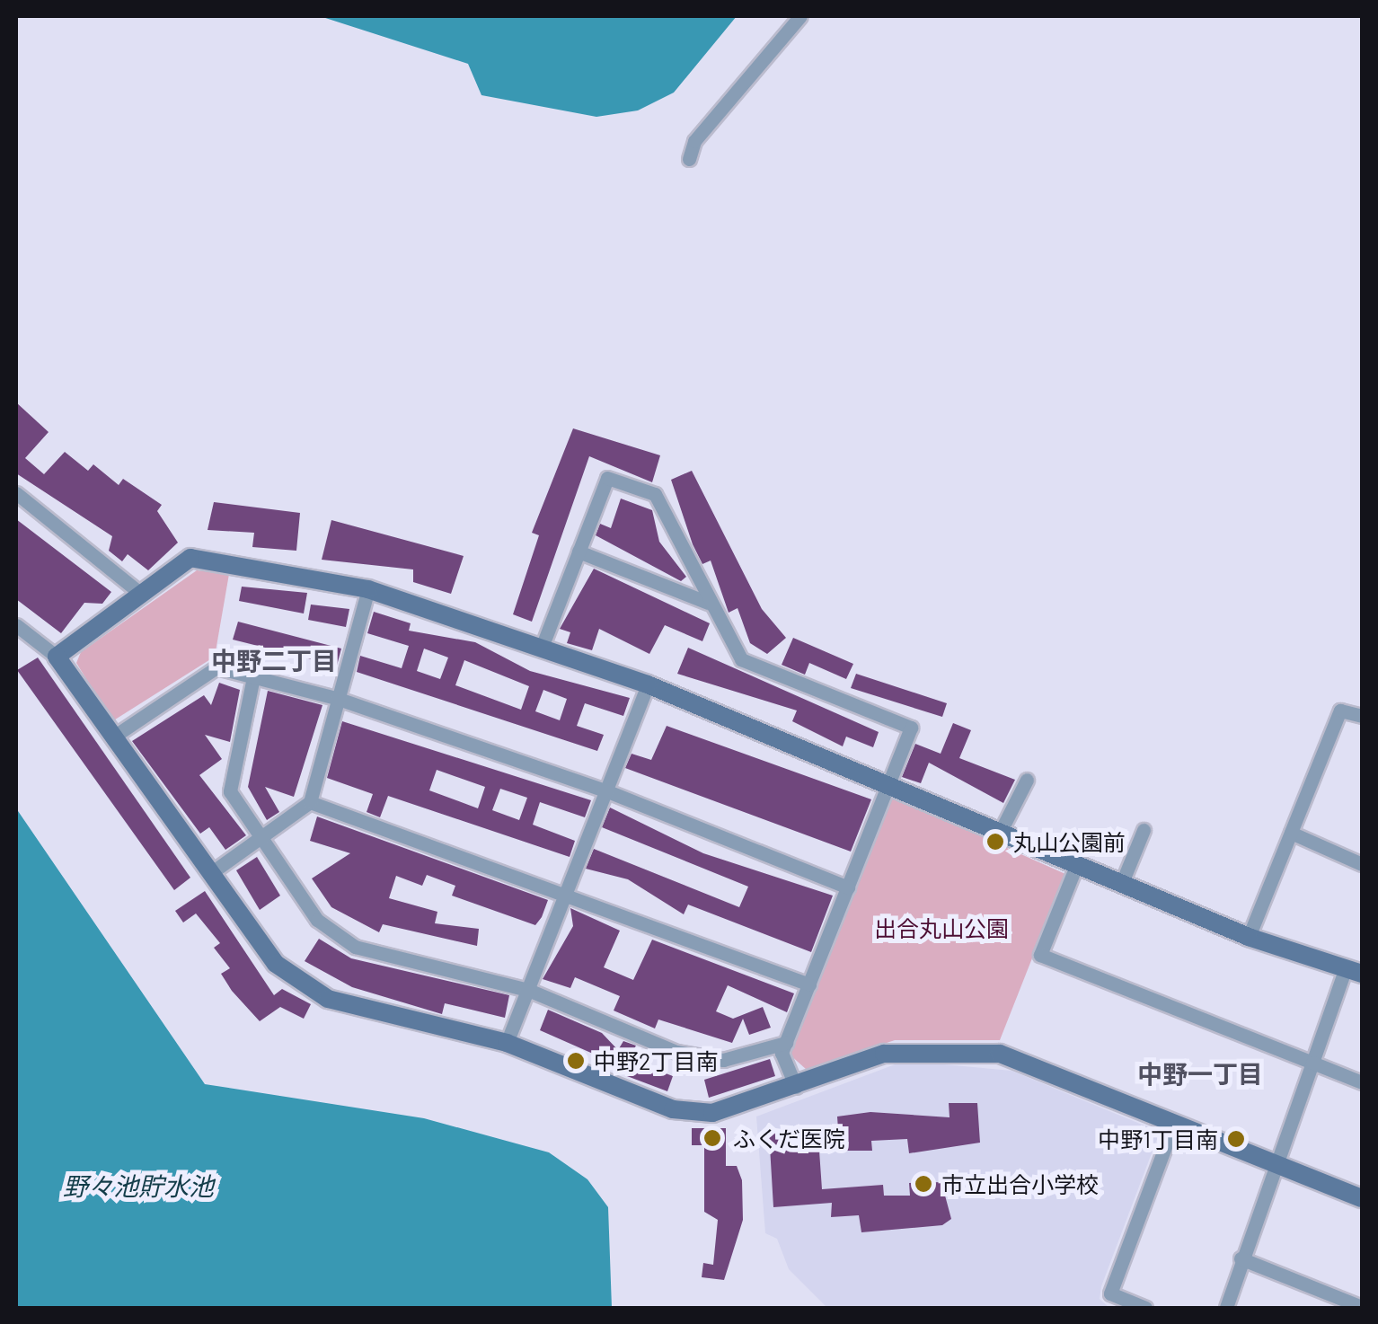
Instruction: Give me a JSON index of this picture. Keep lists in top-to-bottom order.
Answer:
{
  "districts": ["中野二丁目", "中野一丁目"],
  "water": ["野々池貯水池"],
  "parks": ["出合丸山公園"],
  "places": [
    "丸山公園前",
    "中野2丁目南",
    "ふくだ医院",
    "中野1丁目南",
    "市立出合小学校"
  ]
}
